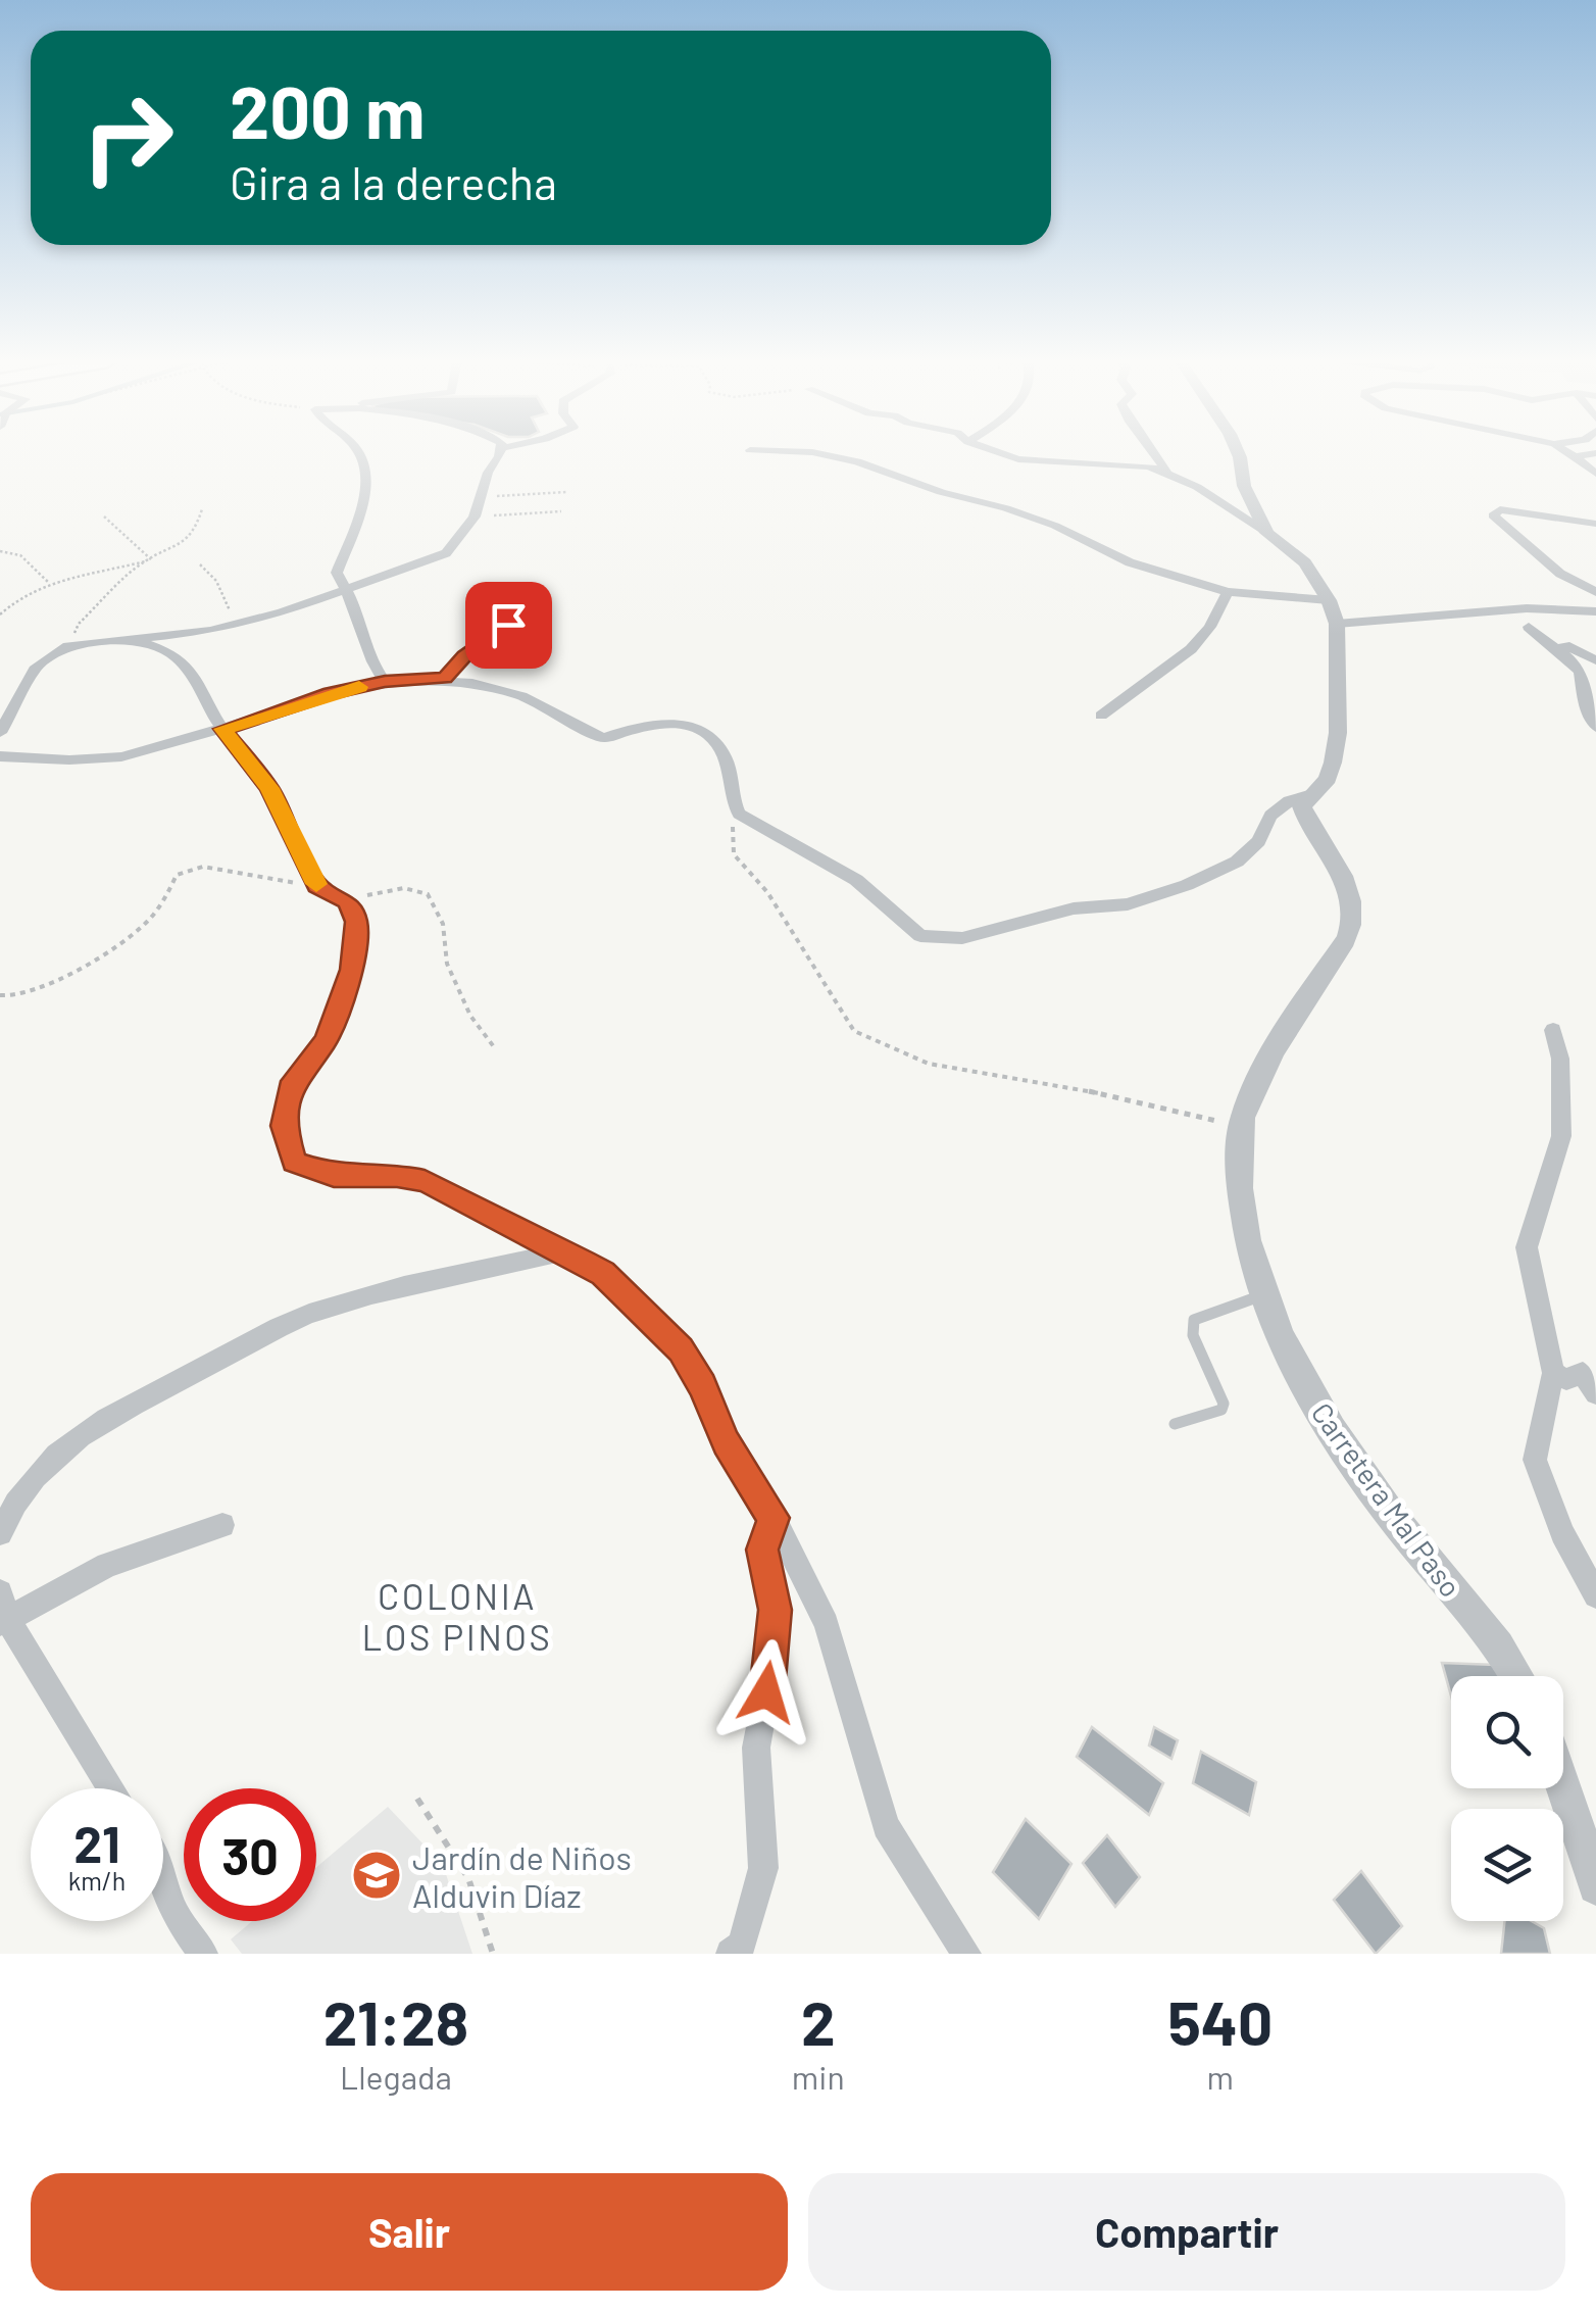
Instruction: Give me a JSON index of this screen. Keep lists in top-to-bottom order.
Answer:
{
  "streets": {
    "street": ["Carretera Mal Paso"]
  },
  "districts": ["COLONIA LOS PINOS"],
  "places": {
    "school or university": ["Jardín de Niños Alduvin Díaz"]
  },
  "page": {
    "turn": ["200 m", "Gira a la derecha"],
    "speed": "21 km/h",
    "limit": "30",
    "eta": [
      "21:28",
      "Llegada",
      "2",
      "min",
      "540",
      "m"
    ],
    "buttons": ["Salir", "Compartir"]
  }
}
